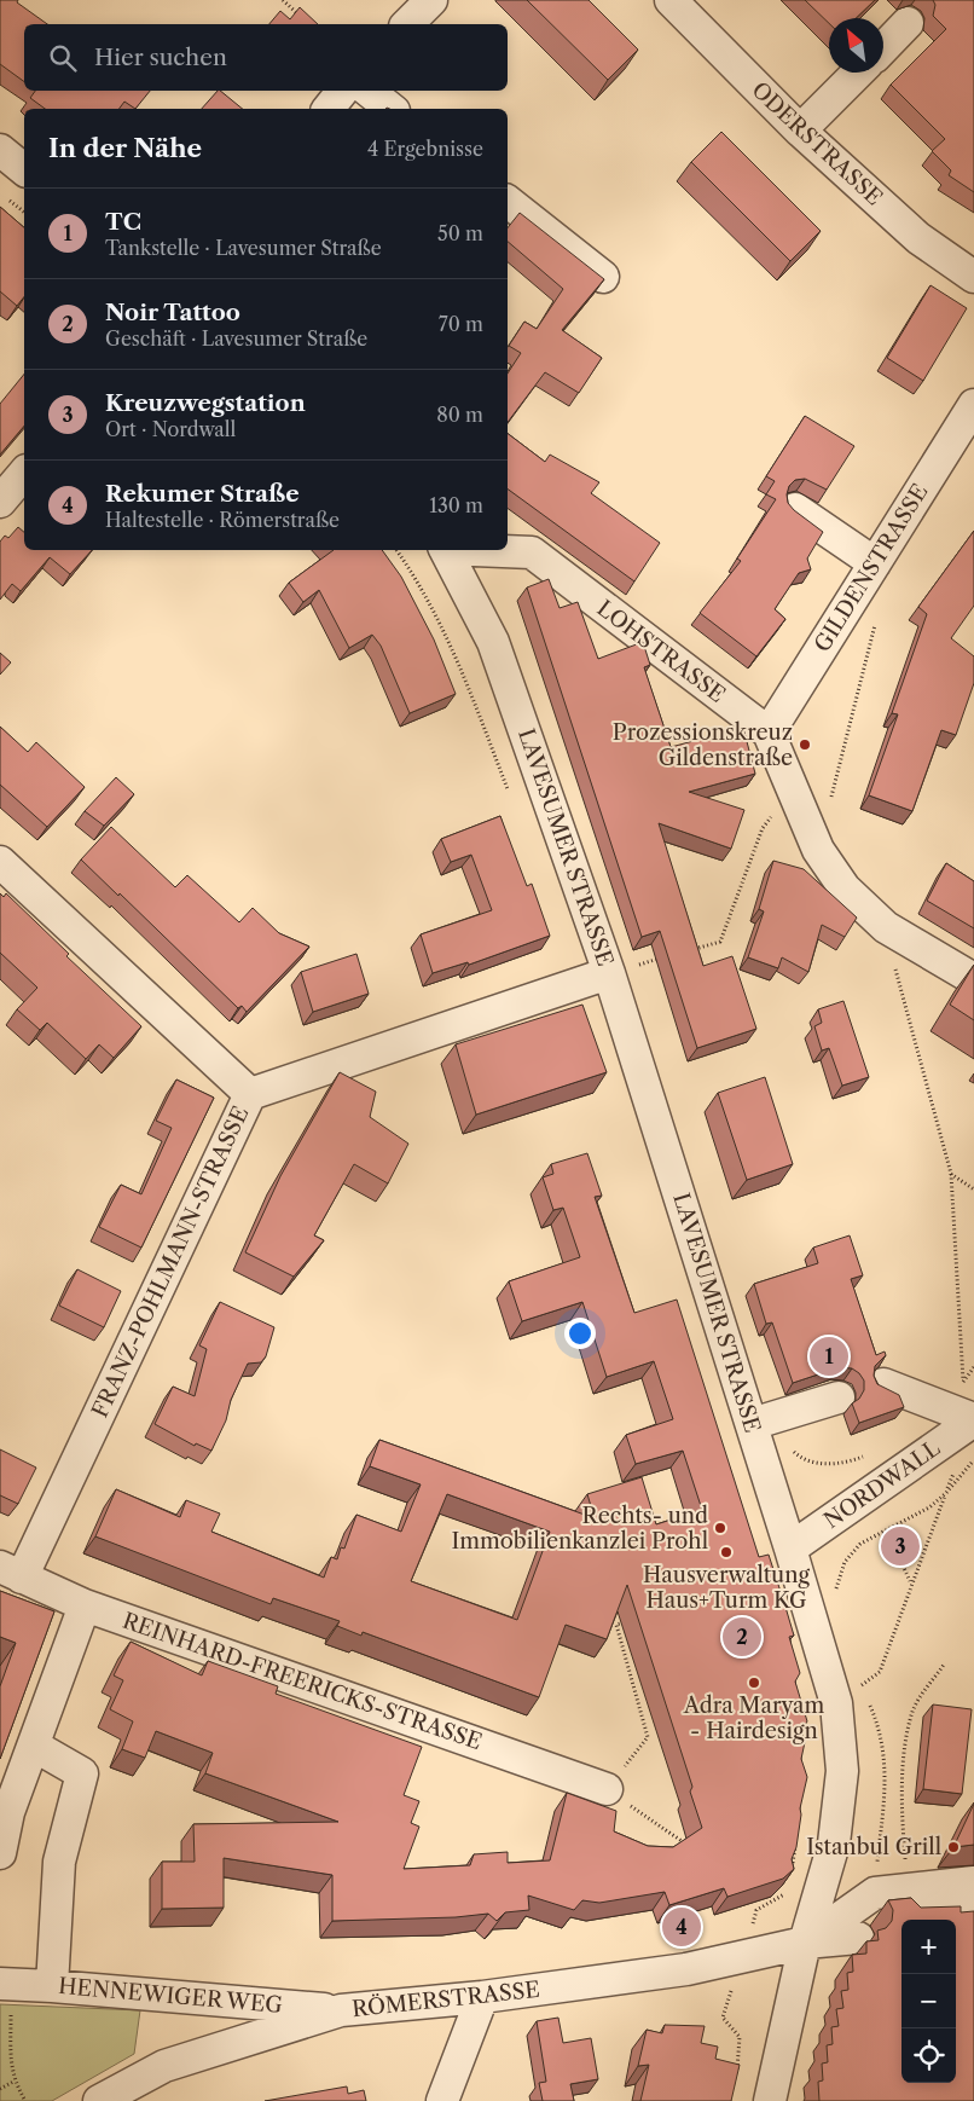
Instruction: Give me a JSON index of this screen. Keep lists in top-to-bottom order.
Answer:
{
  "streets": {
    "street": [
      "ODERSTRASSE",
      "GILDENSTRASSE",
      "LOHSTRASSE",
      "LAVESUMER STRASSE",
      "FRANZ-POHLMANN-STRASSE",
      "NORDWALL",
      "REINHARD-FREERICKS-STRASSE",
      "HENNEWIGER WEG",
      "RÖMERSTRASSE"
    ]
  },
  "crossings": [
    ["GILDENSTRASSE", "LOHSTRASSE"],
    ["LAVESUMER STRASSE", "FRANZ-POHLMANN-STRASSE"],
    ["LAVESUMER STRASSE", "NORDWALL"],
    ["LAVESUMER STRASSE", "RÖMERSTRASSE"],
    ["FRANZ-POHLMANN-STRASSE", "REINHARD-FREERICKS-STRASSE"],
    ["HENNEWIGER WEG", "RÖMERSTRASSE"]
  ],
  "places": [
    "Prozessionskreuz Gildenstraße",
    "Rechts- und Immobilienkanzlei Prohl",
    "Hausverwaltung Haus+Turm KG",
    "Adra Maryam - Hairdesign",
    "Istanbul Grill"
  ],
  "north": "top left",
  "page": {
    "search": "Hier suchen",
    "heading": ["In der Nähe", "4 Ergebnisse"],
    "list": [
      {
        "mark": "1",
        "name": "TC",
        "note": "Tankstelle · Lavesumer Straße",
        "value": "50 m"
      },
      {
        "mark": "2",
        "name": "Noir Tattoo",
        "note": "Geschäft · Lavesumer Straße",
        "value": "70 m"
      },
      {
        "mark": "3",
        "name": "Kreuzwegstation",
        "note": "Ort · Nordwall",
        "value": "80 m"
      },
      {
        "mark": "4",
        "name": "Rekumer Straße",
        "note": "Haltestelle · Römerstraße",
        "value": "130 m"
      }
    ],
    "pins": [
      "1",
      "3",
      "2",
      "4"
    ],
    "map_buttons": ["+", "−"]
  }
}
